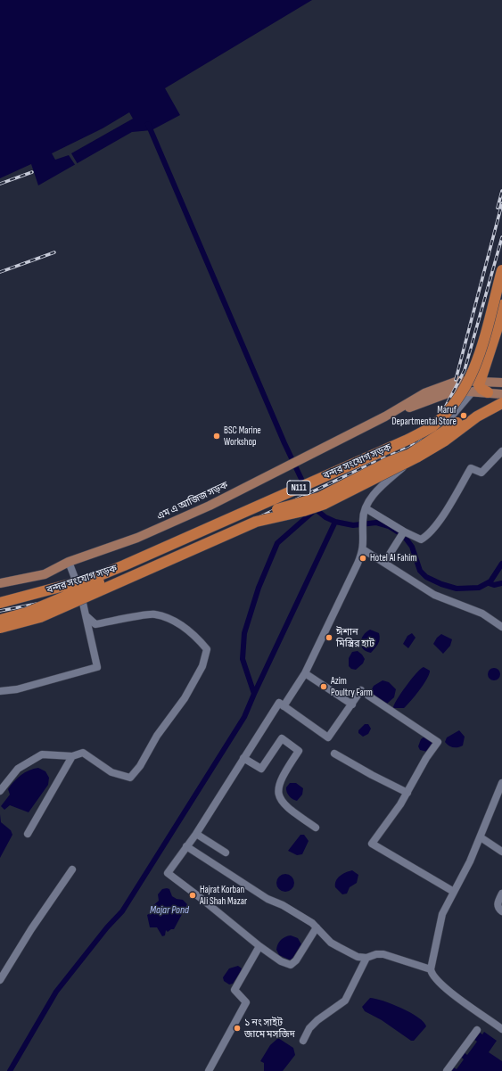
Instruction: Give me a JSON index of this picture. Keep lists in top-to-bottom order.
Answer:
{
  "streets": {
    "highway": ["বন্দর সংযোগ সড়ক", "N111"],
    "main road": ["এম এ আজিজ সড়ক"]
  },
  "water": ["Majar Pond"],
  "places": [
    "Maruf Departmental Store",
    "BSC Marine Workshop",
    "Hotel Al Fahim",
    "ঈশান মিস্ত্রির হাট",
    "Azim Poultry Farm",
    "Hajrat Korban Ali Shah Mazar",
    "১ নং সাইট জামে মসজিদ"
  ]
}
